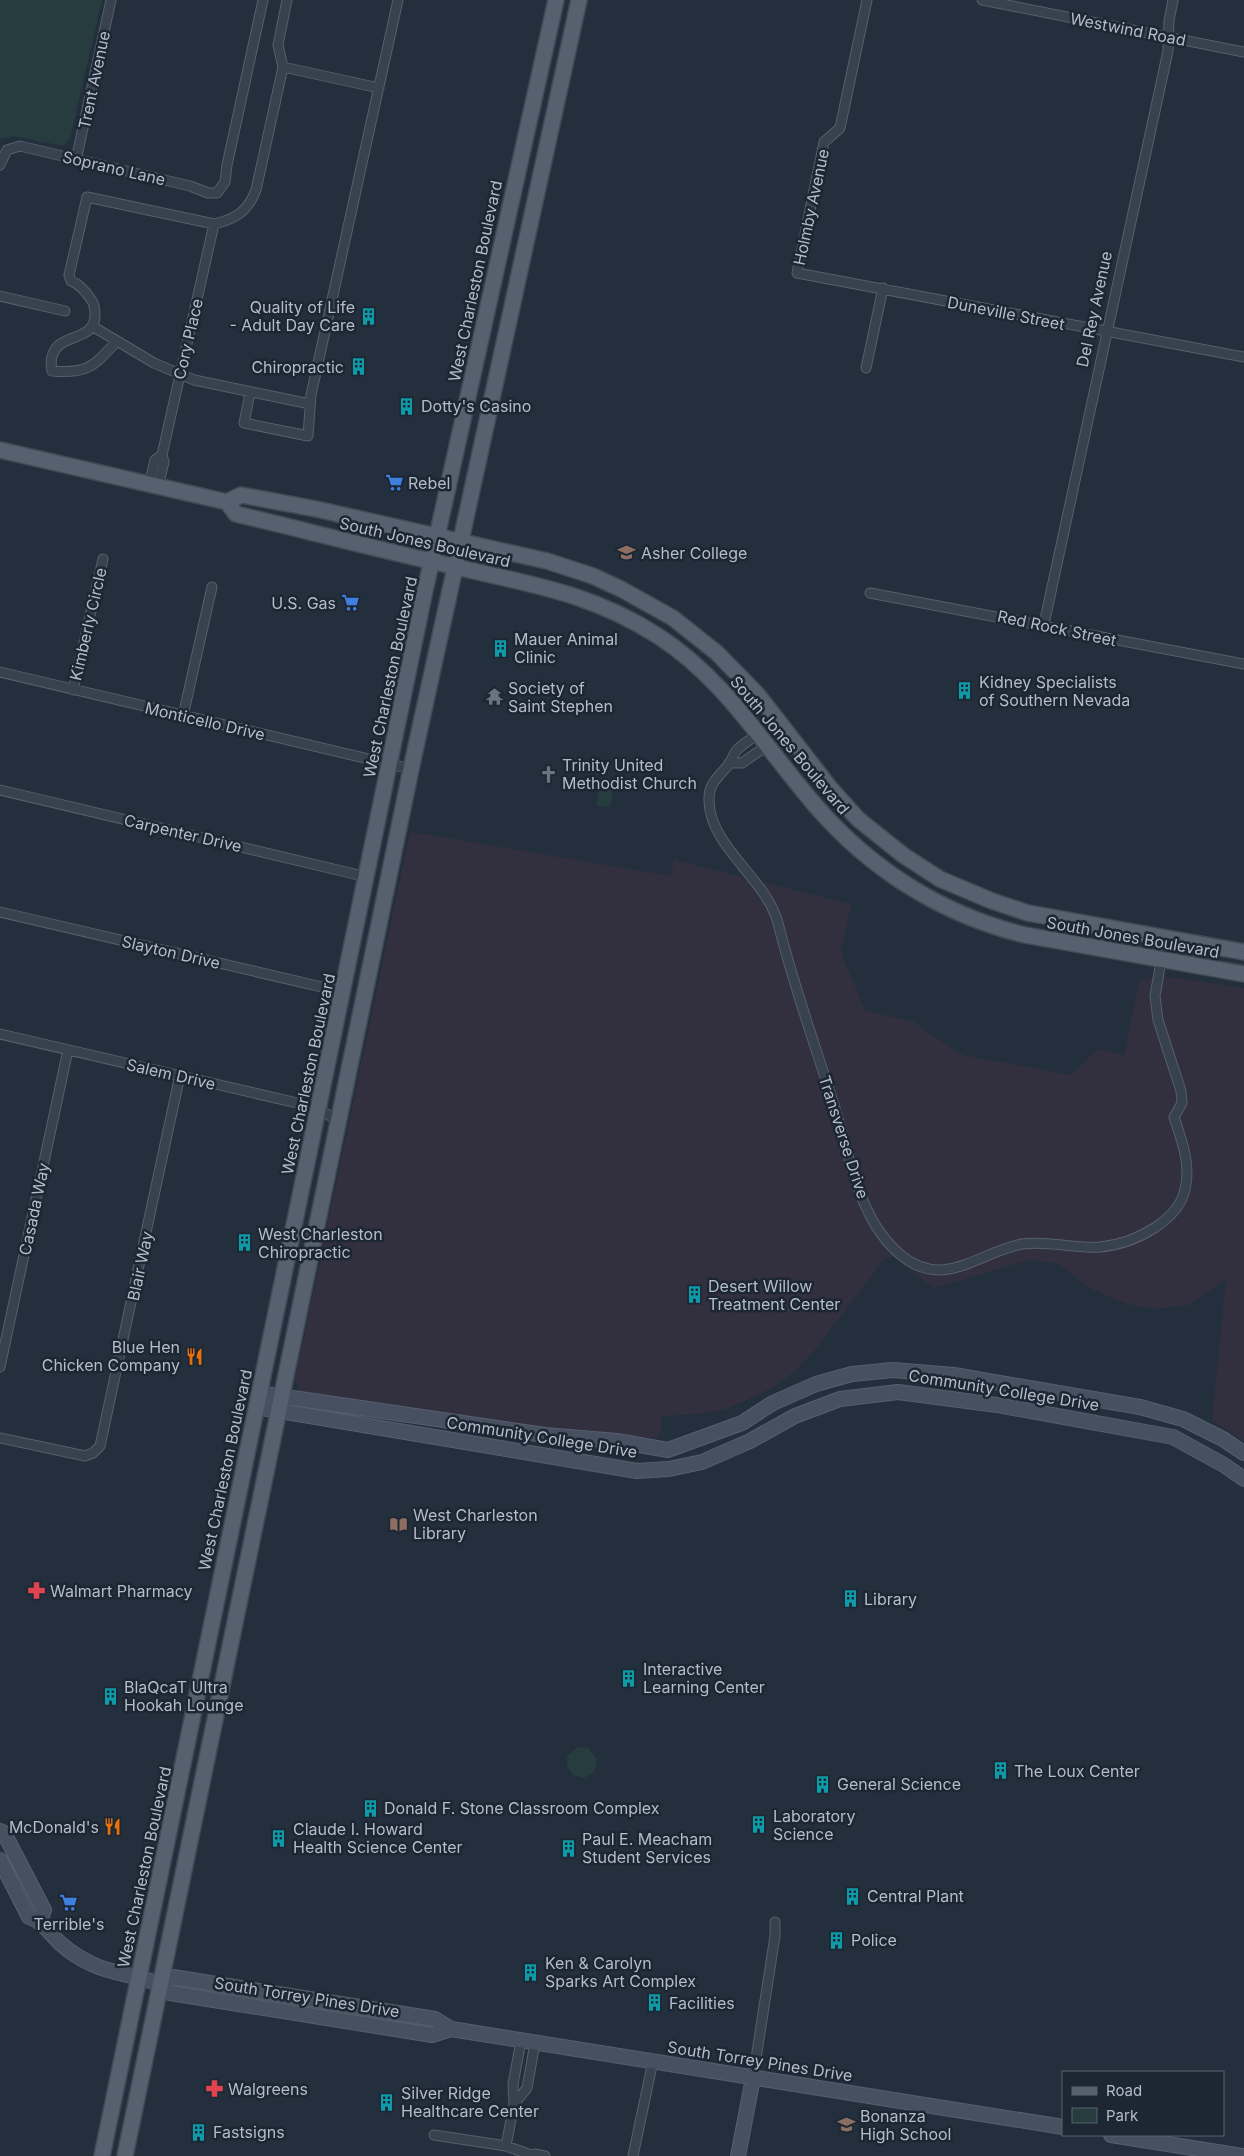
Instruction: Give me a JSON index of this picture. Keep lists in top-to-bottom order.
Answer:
{
  "streets": {
    "main road": ["West Charleston Boulevard", "South Jones Boulevard"],
    "street": [
      "Westwind Road",
      "Trent Avenue",
      "Soprano Lane",
      "Holmby Avenue",
      "Del Rey Avenue",
      "Duneville Street",
      "Cory Place",
      "Kimberly Circle",
      "Red Rock Street",
      "Monticello Drive",
      "Carpenter Drive",
      "Slayton Drive",
      "Salem Drive",
      "Transverse Drive",
      "Casada Way",
      "Blair Way",
      "Community College Drive",
      "South Torrey Pines Drive"
    ]
  },
  "crossings": [
    ["Westwind Road", "Del Rey Avenue"],
    ["Trent Avenue", "Soprano Lane"],
    ["Holmby Avenue", "Duneville Street"],
    ["West Charleston Boulevard", "South Jones Boulevard"],
    ["West Charleston Boulevard", "Monticello Drive"],
    ["West Charleston Boulevard", "Carpenter Drive"],
    ["West Charleston Boulevard", "Slayton Drive"],
    ["West Charleston Boulevard", "Salem Drive"],
    ["West Charleston Boulevard", "Community College Drive"],
    ["West Charleston Boulevard", "South Torrey Pines Drive"],
    ["Del Rey Avenue", "Duneville Street"],
    ["Del Rey Avenue", "Red Rock Street"],
    ["Cory Place", "South Jones Boulevard"],
    ["South Jones Boulevard", "Transverse Drive"],
    ["Kimberly Circle", "Monticello Drive"],
    ["Salem Drive", "Casada Way"],
    ["Salem Drive", "Blair Way"]
  ],
  "places": {
    "building": [
      "Quality of Life - Adult Day Care",
      "Chiropractic",
      "Dotty's Casino",
      "Mauer Animal Clinic",
      "Kidney Specialists of Southern Nevada",
      "West Charleston Chiropractic",
      "Desert Willow Treatment Center",
      "Library",
      "Interactive Learning Center",
      "BlaQcaT Ultra Hookah Lounge",
      "The Loux Center",
      "General Science",
      "Donald F. Stone Classroom Complex",
      "Laboratory Science",
      "Claude I. Howard Health Science Center",
      "Paul E. Meacham Student Services",
      "Central Plant",
      "Police",
      "Ken & Carolyn Sparks Art Complex",
      "Facilities",
      "Silver Ridge Healthcare Center",
      "Fastsigns"
    ],
    "supermarket": ["Rebel", "U.S. Gas", "Terrible's"],
    "school or university": ["Asher College", "Bonanza High School"],
    "temple": ["Society of Saint Stephen"],
    "church": ["Trinity United Methodist Church"],
    "restaurant": ["Blue Hen Chicken Company", "McDonald's"],
    "library": ["West Charleston Library"],
    "pharmacy": ["Walmart Pharmacy", "Walgreens"]
  },
  "legend": ["Road", "Park"]
}
